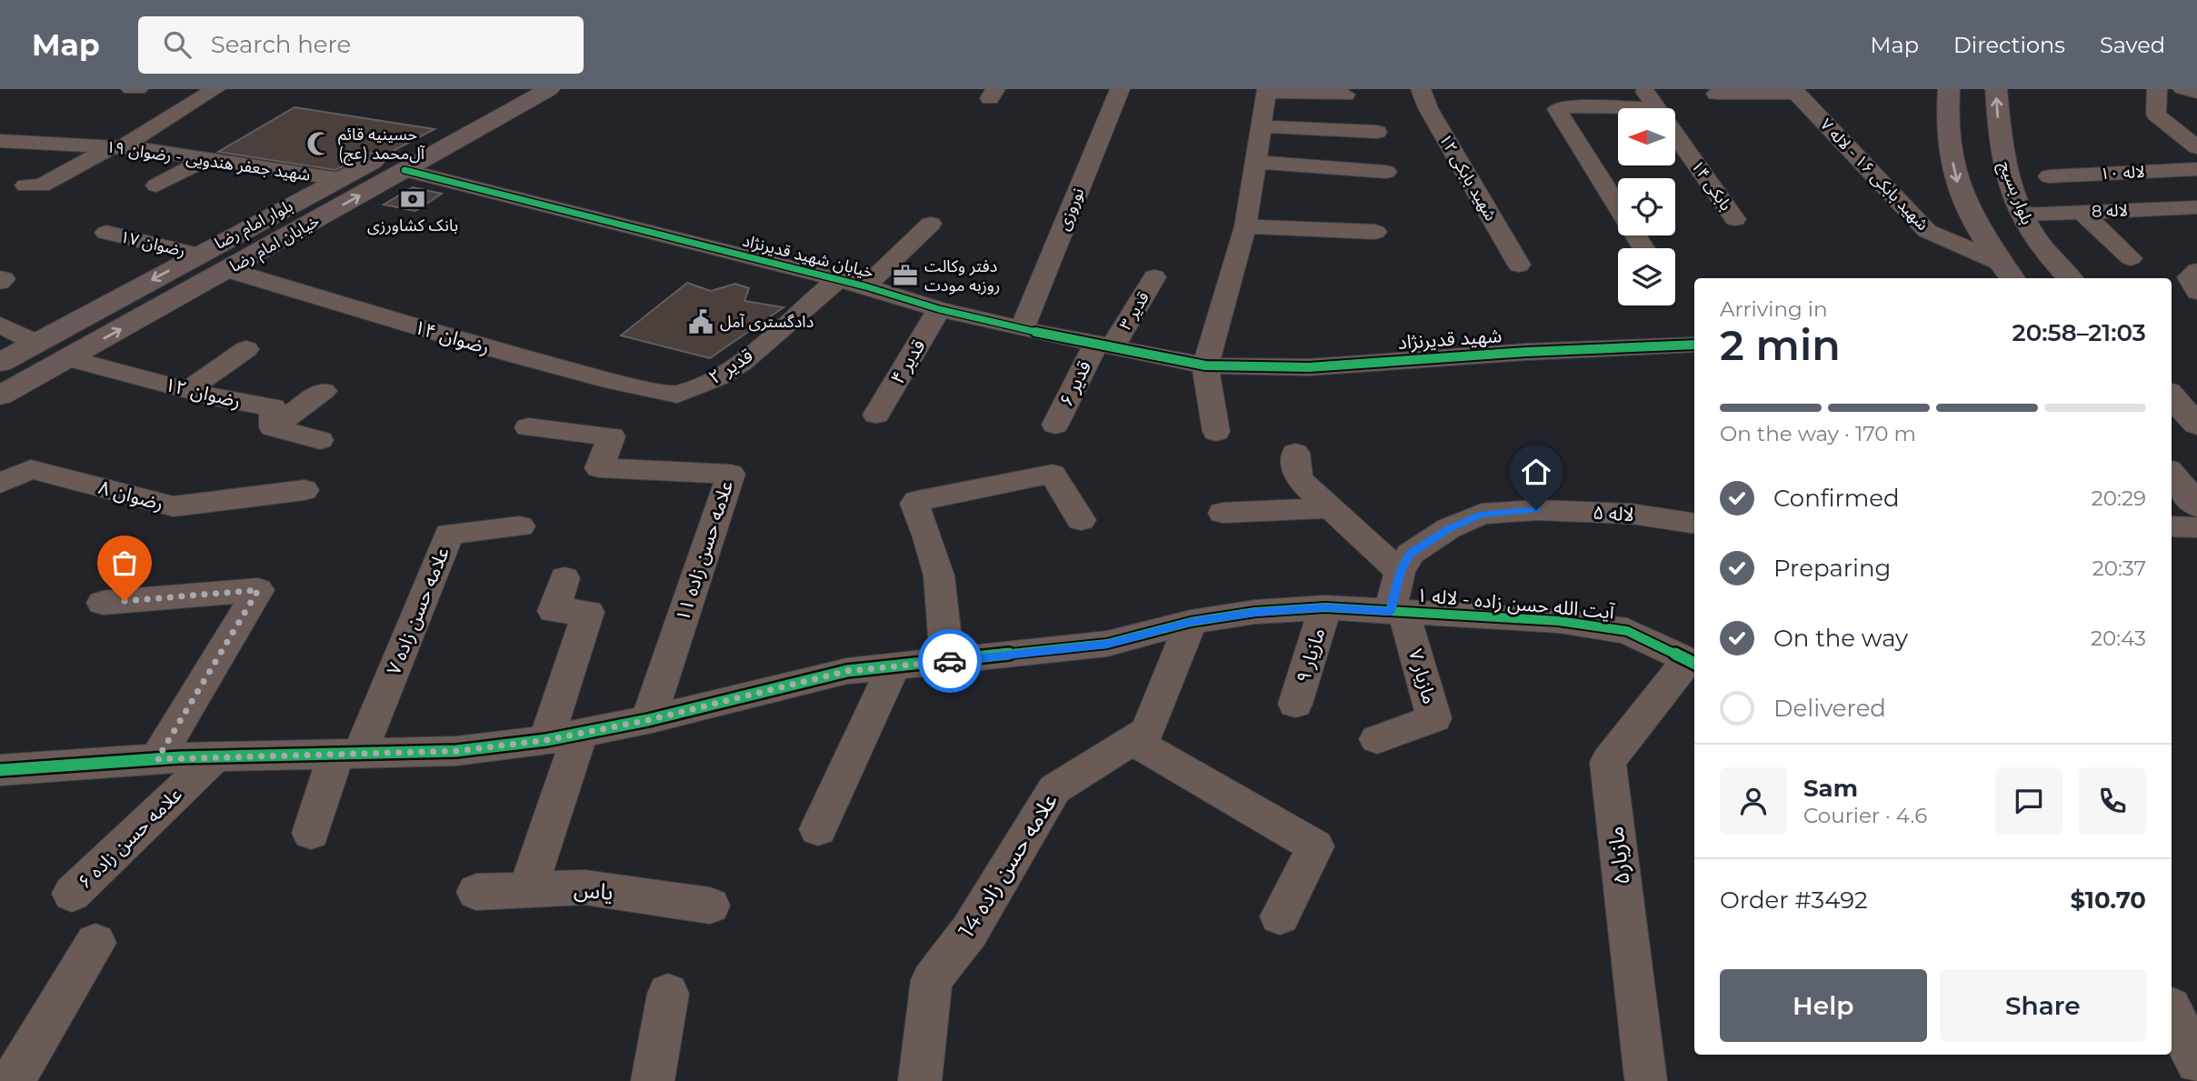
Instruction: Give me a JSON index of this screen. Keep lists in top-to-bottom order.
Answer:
{
  "streets": {
    "main road": ["بلوار بسیج", "بلوار امام رضا", "خیابان امام رضا"],
    "street": [
      "شهید جعفر هندویی - رضوان ۱۹",
      "لاله ۱۰",
      "شهید بابکی ۱۶ - لاله ۷",
      "شهید بابکی ۱۲",
      "بابکی ۱۴",
      "نوروزی",
      "لاله 8",
      "رضوان ۱۷",
      "خيابان شهيد قديرنژاد",
      "قدیر ۳",
      "رضوان ۱۴",
      "شهید قدیرنژاد",
      "قدیر ۴",
      "قدیر ۲",
      "قدیر ۶",
      "رضوان ۱۲",
      "رضوان ۸",
      "لاله ۵",
      "علامه حسن زاده ۱۱",
      "آیت الله حسن زاده - لاله ۱",
      "علامه حسن زاده ۷",
      "مازیار ۹",
      "مازیار ۷",
      "علامه حسن زاده ۶",
      "مازیار۵",
      "علامه حسن زاده 14",
      "یاس"
    ]
  },
  "crossings": [
    ["شهید جعفر هندویی - رضوان ۱۹", "بلوار امام رضا"],
    ["شهید بابکی ۱۶ - لاله ۷", "بلوار بسیج"],
    ["بلوار بسیج", "لاله 8"],
    ["نوروزی", "خيابان شهيد قديرنژاد"],
    ["بلوار امام رضا", "رضوان ۱۷"],
    ["بلوار امام رضا", "خیابان امام رضا"],
    ["خیابان امام رضا", "خيابان شهيد قديرنژاد"],
    ["خیابان امام رضا", "رضوان ۱۴"],
    ["خیابان امام رضا", "رضوان ۱۲"],
    ["خيابان شهيد قديرنژاد", "قدیر ۳"],
    ["خيابان شهيد قديرنژاد", "شهید قدیرنژاد"],
    ["خيابان شهيد قديرنژاد", "قدیر ۴"],
    ["خيابان شهيد قديرنژاد", "قدیر ۲"],
    ["خيابان شهيد قديرنژاد", "قدیر ۶"],
    ["قدیر ۳", "قدیر ۶"],
    ["رضوان ۱۴", "قدیر ۲"],
    ["لاله ۵", "آیت الله حسن زاده - لاله ۱"],
    ["لاله ۵", "مازیار ۷"],
    ["علامه حسن زاده ۱۱", "آیت الله حسن زاده - لاله ۱"],
    ["آیت الله حسن زاده - لاله ۱", "علامه حسن زاده ۷"],
    ["آیت الله حسن زاده - لاله ۱", "مازیار ۹"],
    ["آیت الله حسن زاده - لاله ۱", "مازیار ۷"],
    ["آیت الله حسن زاده - لاله ۱", "علامه حسن زاده ۶"],
    ["آیت الله حسن زاده - لاله ۱", "مازیار۵"],
    ["آیت الله حسن زاده - لاله ۱", "علامه حسن زاده 14"]
  ],
  "one_way": ["خیابان امام رضا"],
  "places": {
    "mosque": ["حسینیه قائم آل‌محمد (عج)"],
    "bank": ["بانک کشاورزی"],
    "office": ["دفتر وکالت روزبه مودت"],
    "public building": ["دادگستری آمل"]
  },
  "north": "left",
  "page": {
    "header": "Map",
    "search": "Search here",
    "nav": ["Map", "Directions", "Saved"],
    "heading": ["2 min", "Arriving in", "20:58–21:03"],
    "panel": [
      "Sam",
      "Courier · 4.6",
      "Order #3492",
      "$10.70"
    ],
    "bar": "On the way · 170 m",
    "list": [
      ["Confirmed", "20:29"],
      ["Preparing", "20:37"],
      ["On the way", "20:43"],
      "Delivered"
    ],
    "buttons": ["Help", "Share"]
  }
}
